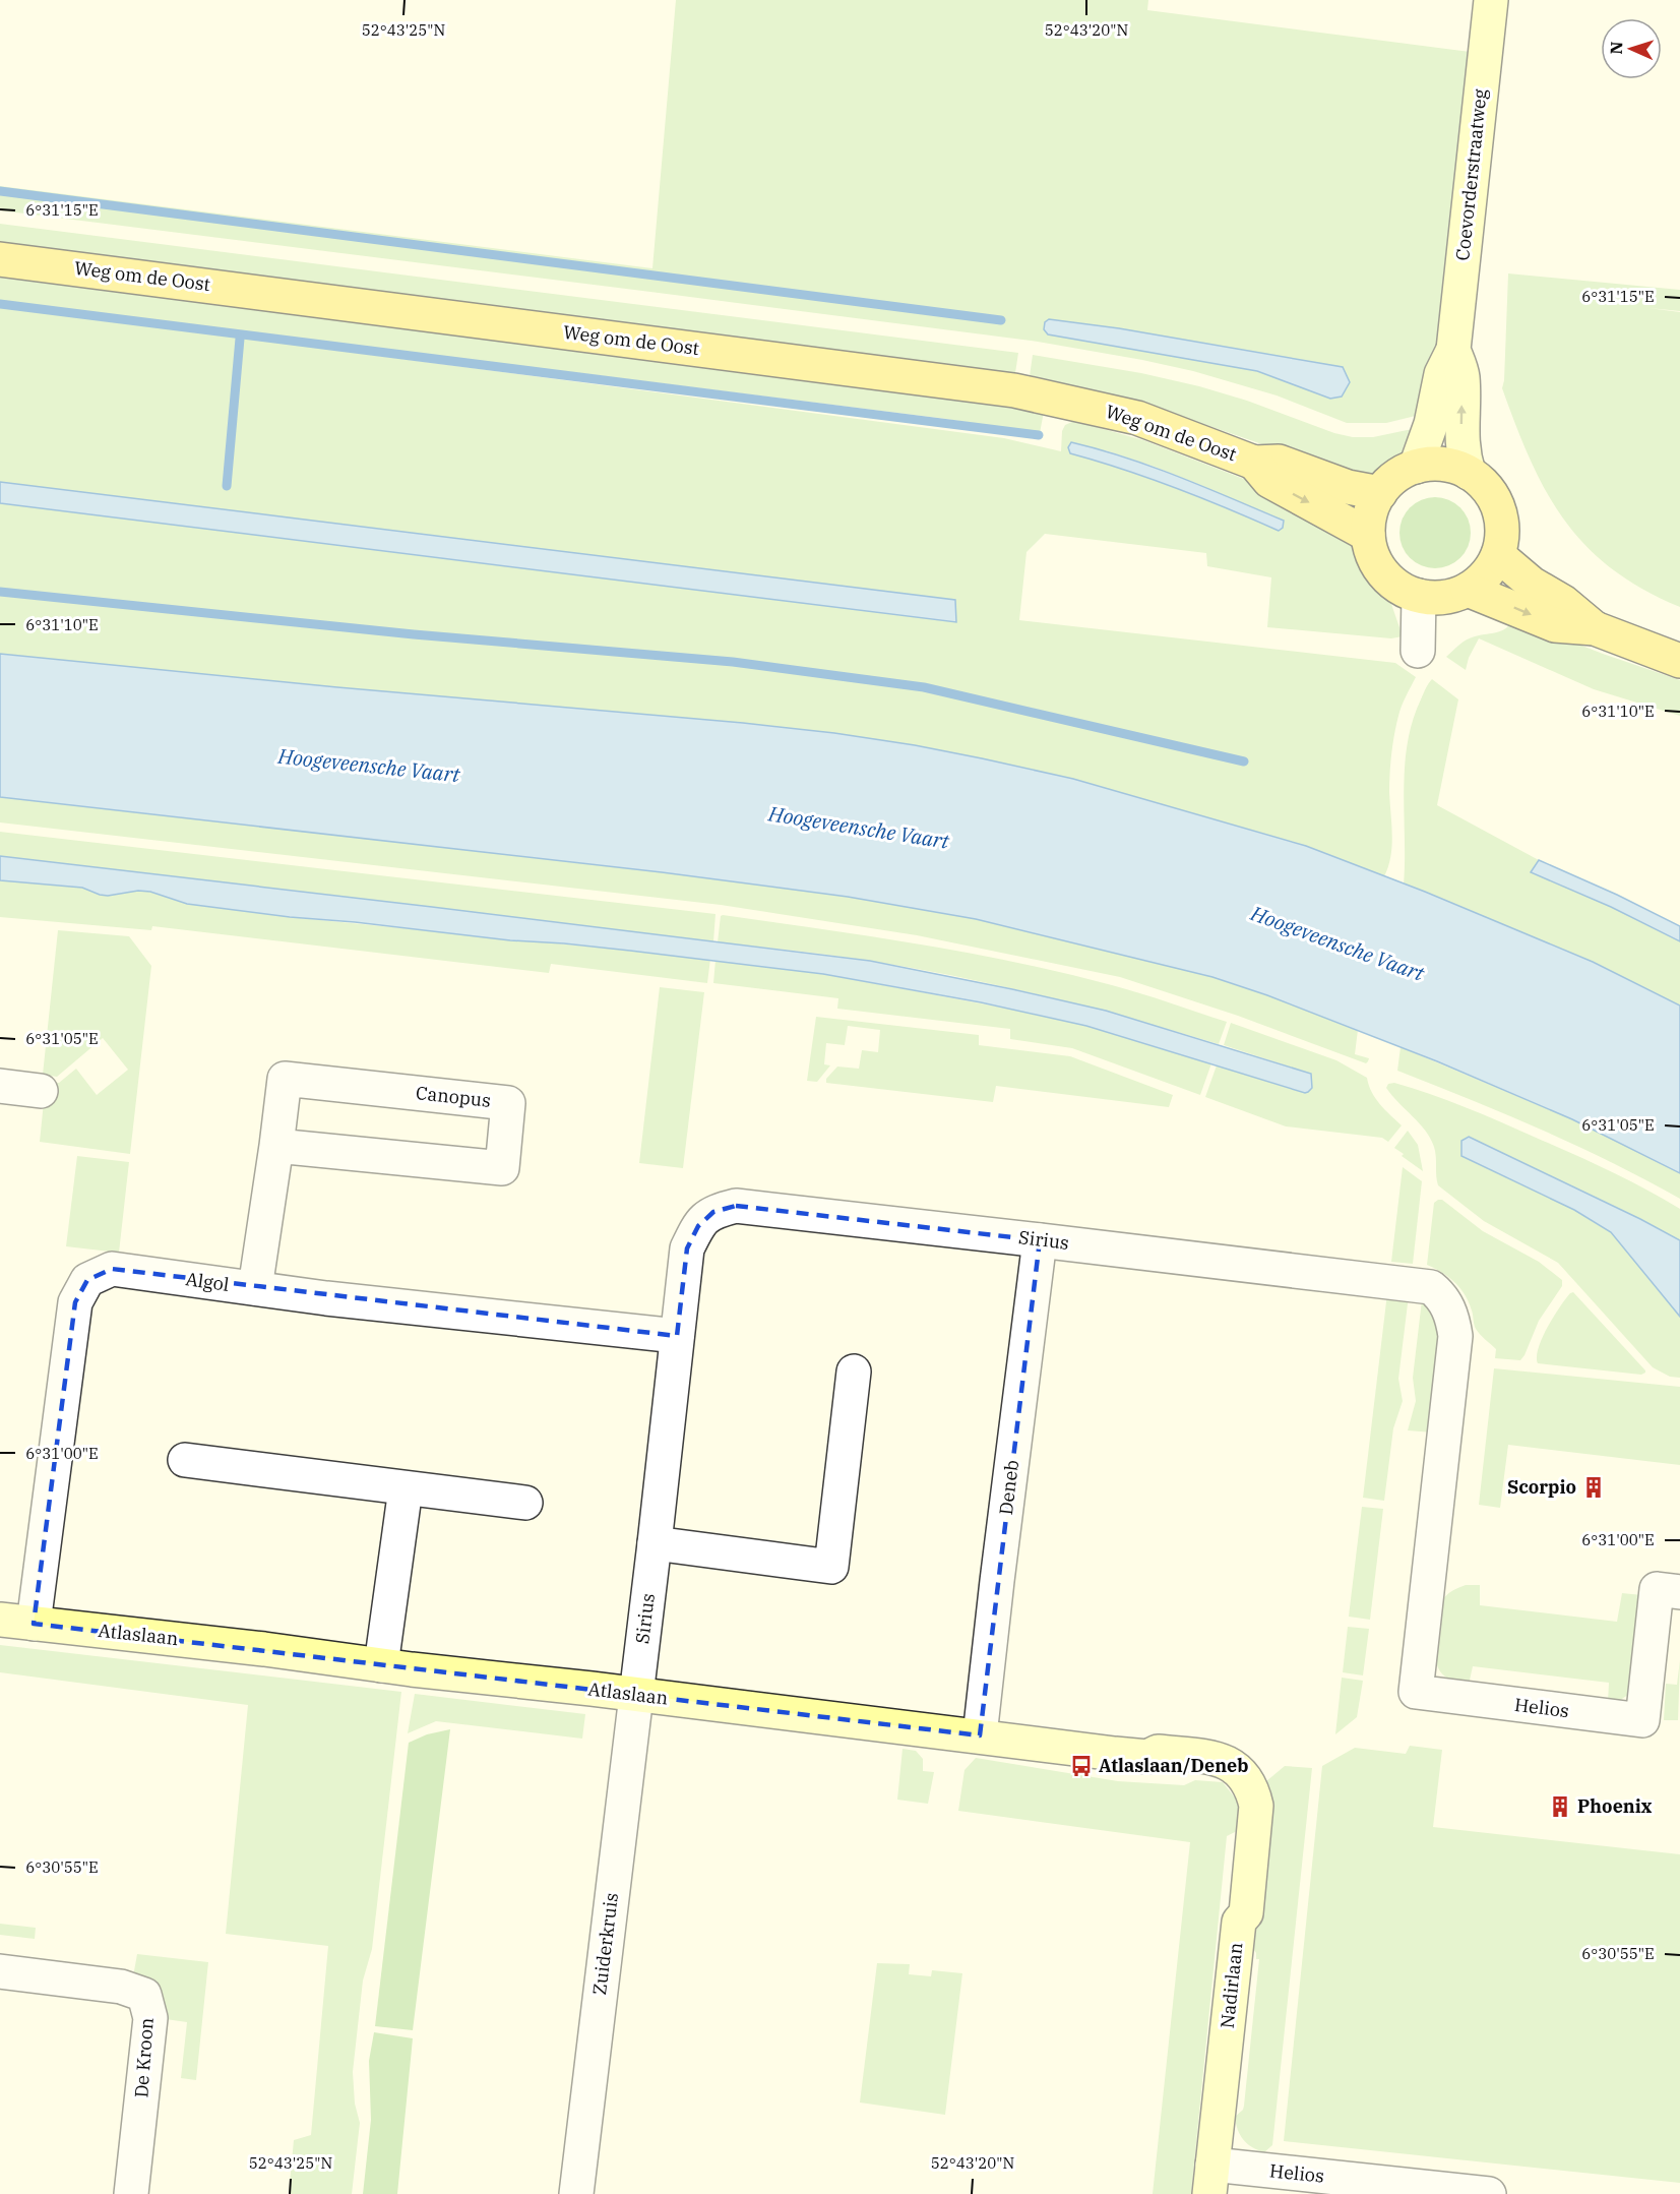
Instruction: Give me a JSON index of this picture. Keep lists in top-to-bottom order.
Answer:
{
  "streets": {
    "main road": ["Weg om de Oost"],
    "street": [
      "Coevorderstraatweg",
      "Canopus",
      "Sirius",
      "Algol",
      "Deneb",
      "Atlaslaan",
      "Helios",
      "Zuiderkruis",
      "Nadirlaan",
      "De Kroon"
    ]
  },
  "crossings": [
    ["Coevorderstraatweg", "Weg om de Oost"],
    ["Canopus", "Algol"],
    ["Sirius", "Algol"],
    ["Sirius", "Deneb"],
    ["Sirius", "Atlaslaan"],
    ["Sirius", "Helios"],
    ["Sirius", "Zuiderkruis"],
    ["Algol", "Atlaslaan"],
    ["Deneb", "Atlaslaan"],
    ["Atlaslaan", "Zuiderkruis"],
    ["Atlaslaan", "Nadirlaan"],
    ["Helios", "Nadirlaan"]
  ],
  "water": ["Hoogeveensche Vaart"],
  "places": {
    "building": ["Scorpio", "Phoenix"],
    "bus stop": ["Atlaslaan/Deneb"]
  },
  "north": "left",
  "coordinates": [
    "52°43'25\"N",
    "52°43'20\"N",
    "6°31'15\"E",
    "6°31'10\"E",
    "6°31'05\"E",
    "6°31'00\"E",
    "6°30'55\"E"
  ]
}
